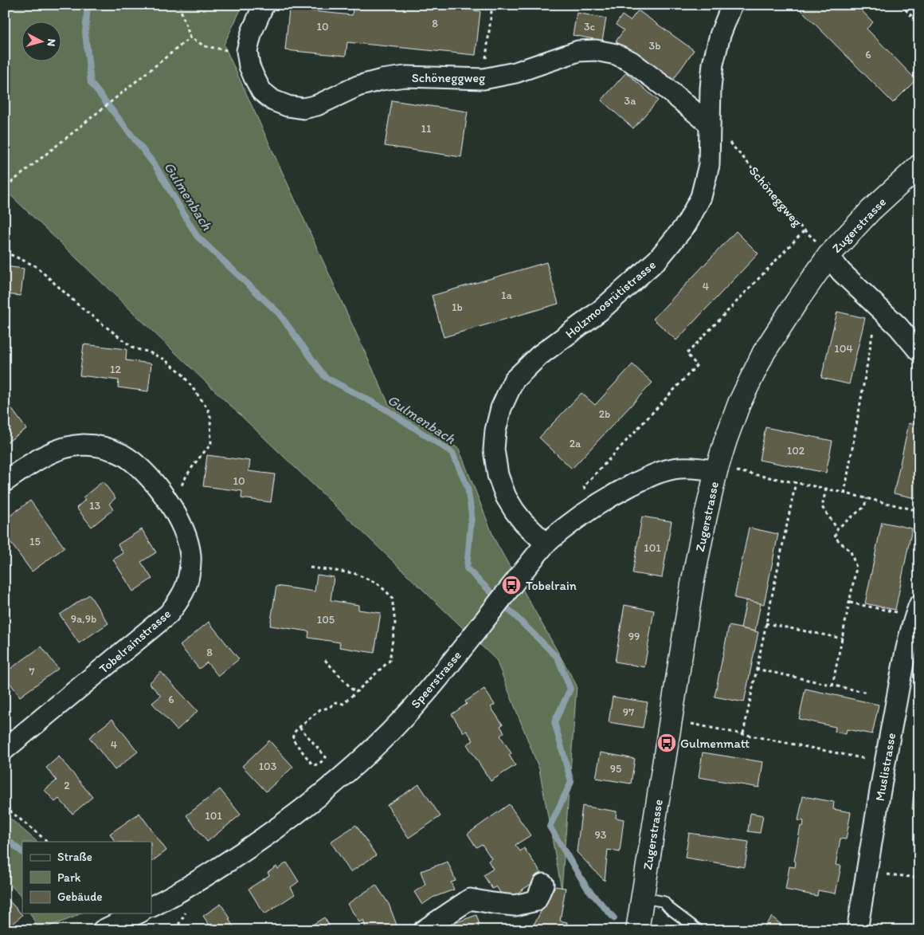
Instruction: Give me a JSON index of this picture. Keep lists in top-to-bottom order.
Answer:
{
  "streets": {
    "main road": ["Zugerstrasse"],
    "street": [
      "Schöneggweg",
      "Holzmoosrütistrasse",
      "Tobelrainstrasse",
      "Speerstrasse",
      "Muslistrasse"
    ]
  },
  "crossings": [
    ["Schöneggweg", "Zugerstrasse"],
    ["Schöneggweg", "Holzmoosrütistrasse"],
    ["Zugerstrasse", "Speerstrasse"],
    ["Holzmoosrütistrasse", "Speerstrasse"]
  ],
  "water": ["Gulmenbach"],
  "places": {
    "bus stop": ["Tobelrain", "Gulmenmatt"]
  },
  "house_numbers": [
    "8",
    "10",
    "3c",
    "3b",
    "6",
    "3a",
    "11",
    "4",
    "1a",
    "1b",
    "104",
    "12",
    "2b",
    "2a",
    "102",
    "10",
    "13",
    "15",
    "101",
    "9a,9b",
    "105",
    "99",
    "8",
    "7",
    "6",
    "97",
    "4",
    "103",
    "95",
    "2",
    "101",
    "93"
  ],
  "legend": ["Straße", "Park", "Gebäude"],
  "north": "right"
}
